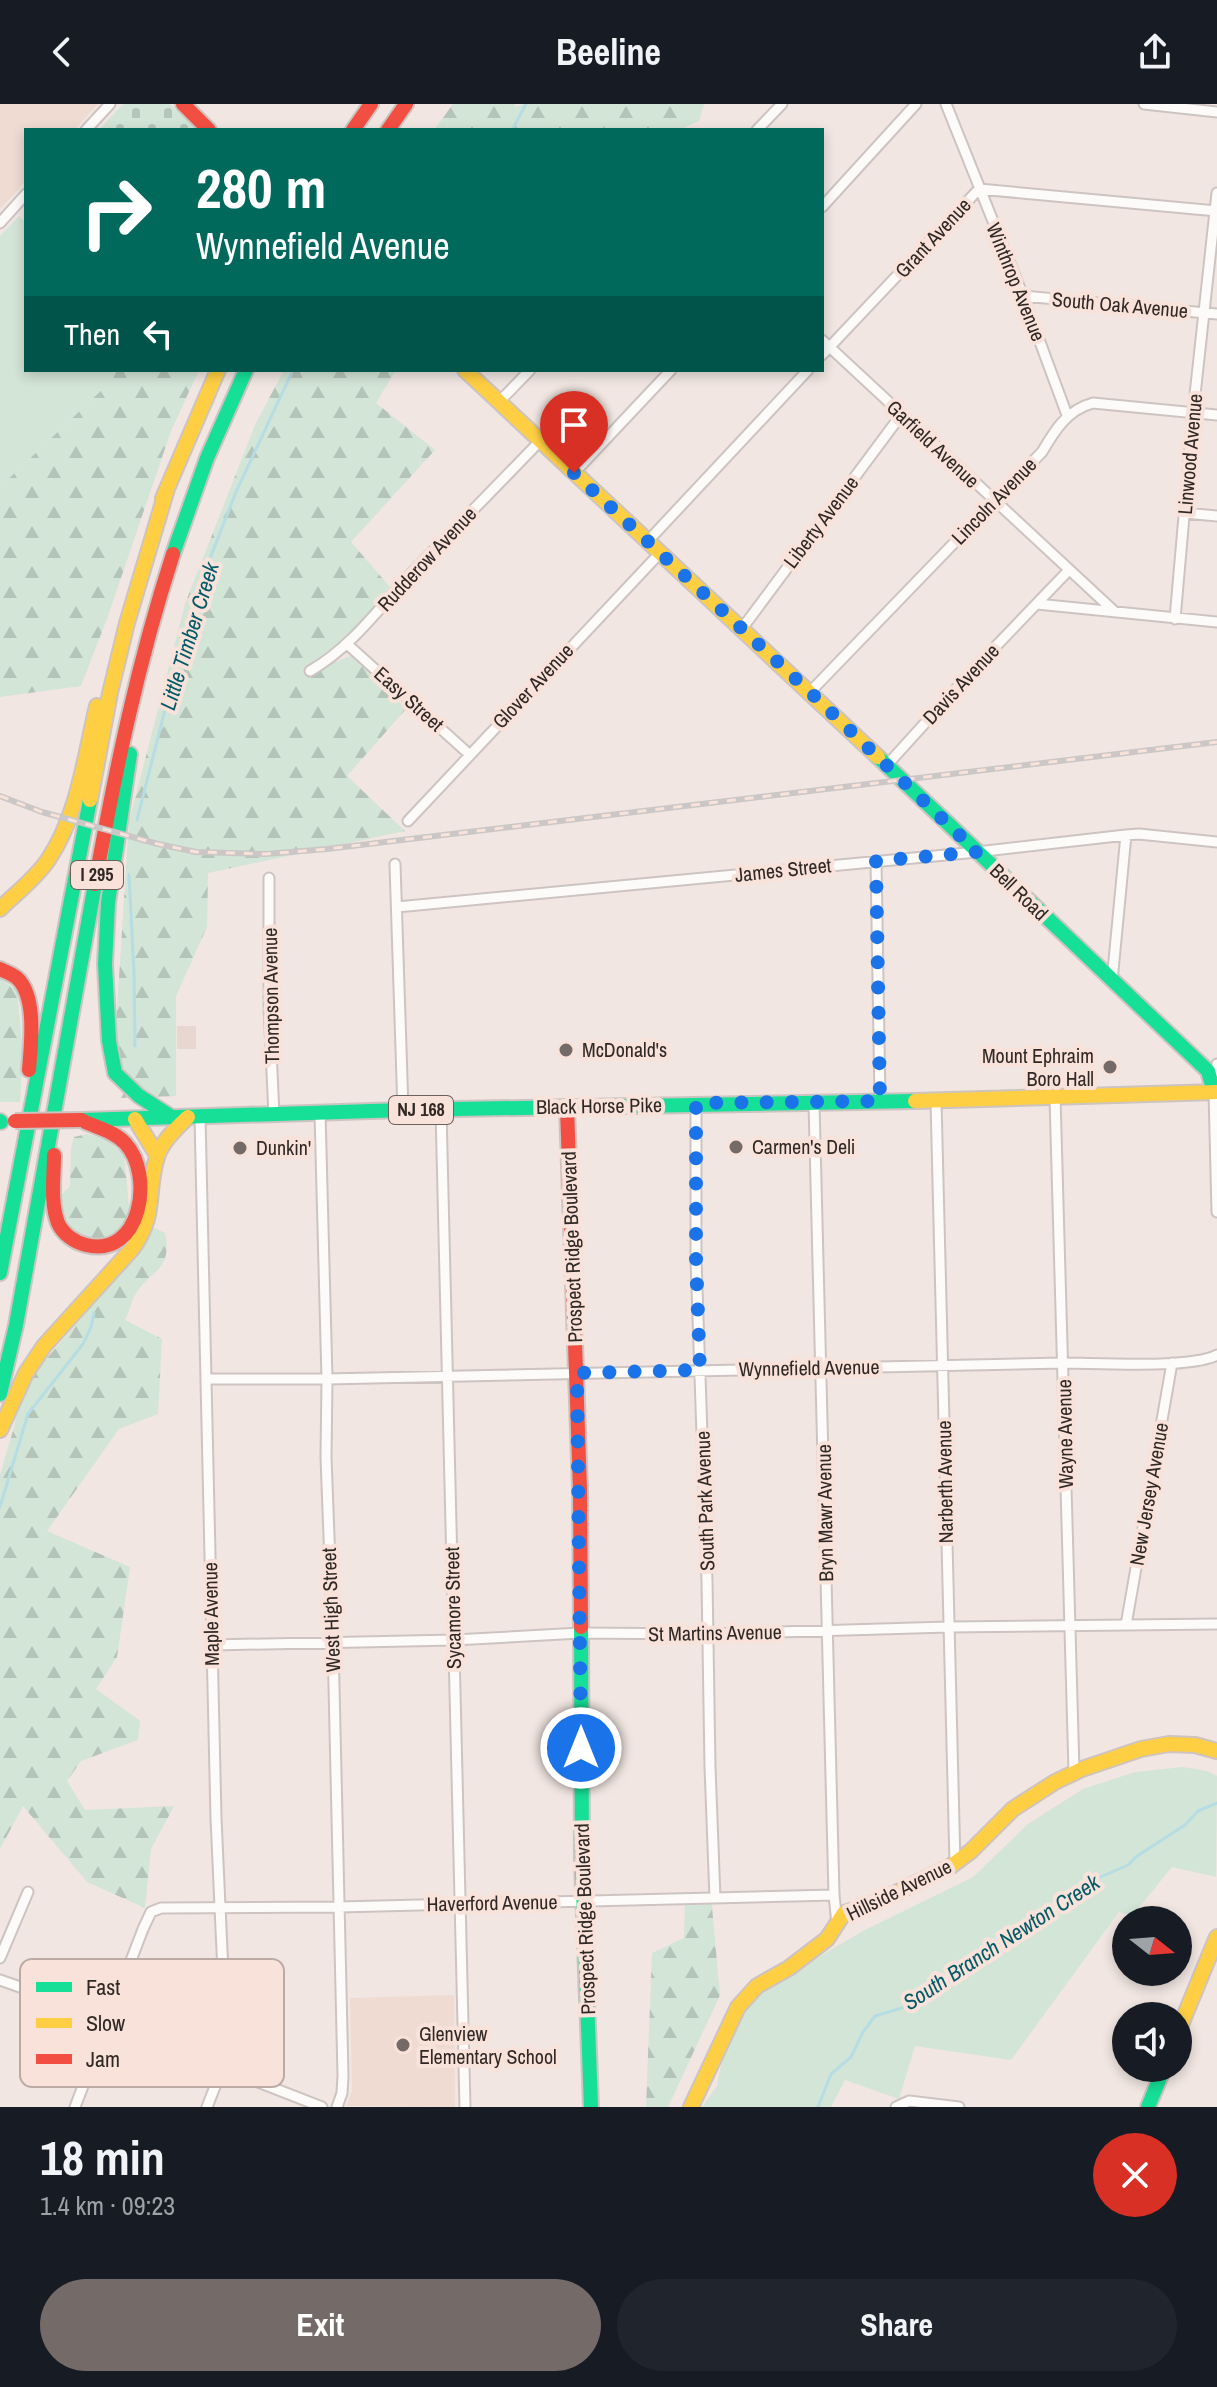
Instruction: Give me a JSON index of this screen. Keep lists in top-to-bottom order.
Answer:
{
  "streets": {
    "main road": [
      "I 295",
      "Bell Road",
      "Black Horse Pike",
      "NJ 168",
      "Prospect Ridge Boulevard",
      "Hillside Avenue"
    ],
    "street": [
      "Grant Avenue",
      "Winthrop Avenue",
      "South Oak Avenue",
      "Garfield Avenue",
      "Linwood Avenue",
      "Lincoln Avenue",
      "Liberty Avenue",
      "Rudderow Avenue",
      "Davis Avenue",
      "Glover Avenue",
      "Easy Street",
      "James Street",
      "Thompson Avenue",
      "Wynnefield Avenue",
      "Wayne Avenue",
      "Narberth Avenue",
      "New Jersey Avenue",
      "South Park Avenue",
      "Bryn Mawr Avenue",
      "Sycamore Street",
      "West High Street",
      "Maple Avenue",
      "St Martins Avenue",
      "Haverford Avenue"
    ]
  },
  "crossings": [
    ["Grant Avenue", "Winthrop Avenue"],
    ["Grant Avenue", "Garfield Avenue"],
    ["Grant Avenue", "Linwood Avenue"],
    ["Winthrop Avenue", "South Oak Avenue"],
    ["Winthrop Avenue", "Lincoln Avenue"],
    ["South Oak Avenue", "Linwood Avenue"],
    ["Garfield Avenue", "Lincoln Avenue"],
    ["Garfield Avenue", "Liberty Avenue"],
    ["Garfield Avenue", "Davis Avenue"],
    ["Lincoln Avenue", "Bell Road"],
    ["Liberty Avenue", "Bell Road"],
    ["Rudderow Avenue", "Easy Street"],
    ["Rudderow Avenue", "Bell Road"],
    ["Davis Avenue", "Bell Road"],
    ["Glover Avenue", "Easy Street"],
    ["Glover Avenue", "Bell Road"],
    ["James Street", "Bell Road"],
    ["Bell Road", "Black Horse Pike"],
    ["Thompson Avenue", "Black Horse Pike"],
    ["Black Horse Pike", "NJ 168"],
    ["Black Horse Pike", "Prospect Ridge Boulevard"],
    ["Black Horse Pike", "Wayne Avenue"],
    ["Black Horse Pike", "Narberth Avenue"],
    ["Black Horse Pike", "South Park Avenue"],
    ["Black Horse Pike", "Bryn Mawr Avenue"],
    ["Black Horse Pike", "Sycamore Street"],
    ["Black Horse Pike", "West High Street"],
    ["Black Horse Pike", "Maple Avenue"],
    ["NJ 168", "Maple Avenue"],
    ["Prospect Ridge Boulevard", "Wynnefield Avenue"],
    ["Prospect Ridge Boulevard", "St Martins Avenue"],
    ["Prospect Ridge Boulevard", "Haverford Avenue"],
    ["Wynnefield Avenue", "Wayne Avenue"],
    ["Wynnefield Avenue", "Narberth Avenue"],
    ["Wynnefield Avenue", "New Jersey Avenue"],
    ["Wynnefield Avenue", "South Park Avenue"],
    ["Wynnefield Avenue", "Bryn Mawr Avenue"],
    ["Wynnefield Avenue", "Sycamore Street"],
    ["Wynnefield Avenue", "West High Street"],
    ["Wynnefield Avenue", "Maple Avenue"],
    ["Wayne Avenue", "St Martins Avenue"],
    ["Wayne Avenue", "Hillside Avenue"],
    ["Narberth Avenue", "St Martins Avenue"],
    ["Narberth Avenue", "Hillside Avenue"],
    ["New Jersey Avenue", "St Martins Avenue"],
    ["South Park Avenue", "St Martins Avenue"],
    ["South Park Avenue", "Haverford Avenue"],
    ["Bryn Mawr Avenue", "St Martins Avenue"],
    ["Bryn Mawr Avenue", "Hillside Avenue"],
    ["Bryn Mawr Avenue", "Haverford Avenue"],
    ["Sycamore Street", "St Martins Avenue"],
    ["Sycamore Street", "Haverford Avenue"],
    ["West High Street", "St Martins Avenue"],
    ["West High Street", "Haverford Avenue"],
    ["Maple Avenue", "St Martins Avenue"],
    ["Maple Avenue", "Haverford Avenue"]
  ],
  "water": ["Little Timber Creek", "South Branch Newton Creek"],
  "places": [
    "McDonald's",
    "Mount Ephraim Boro Hall",
    "Carmen's Deli",
    "Dunkin'",
    "Glenview Elementary School"
  ],
  "legend": ["Fast", "Slow", "Jam"],
  "north": "right",
  "page": {
    "header": "Beeline",
    "turn": ["280 m", "Wynnefield Avenue"],
    "then": "Then",
    "heading": ["18 min", "1.4 km · 09:23"],
    "buttons": ["Exit", "Share"]
  }
}
